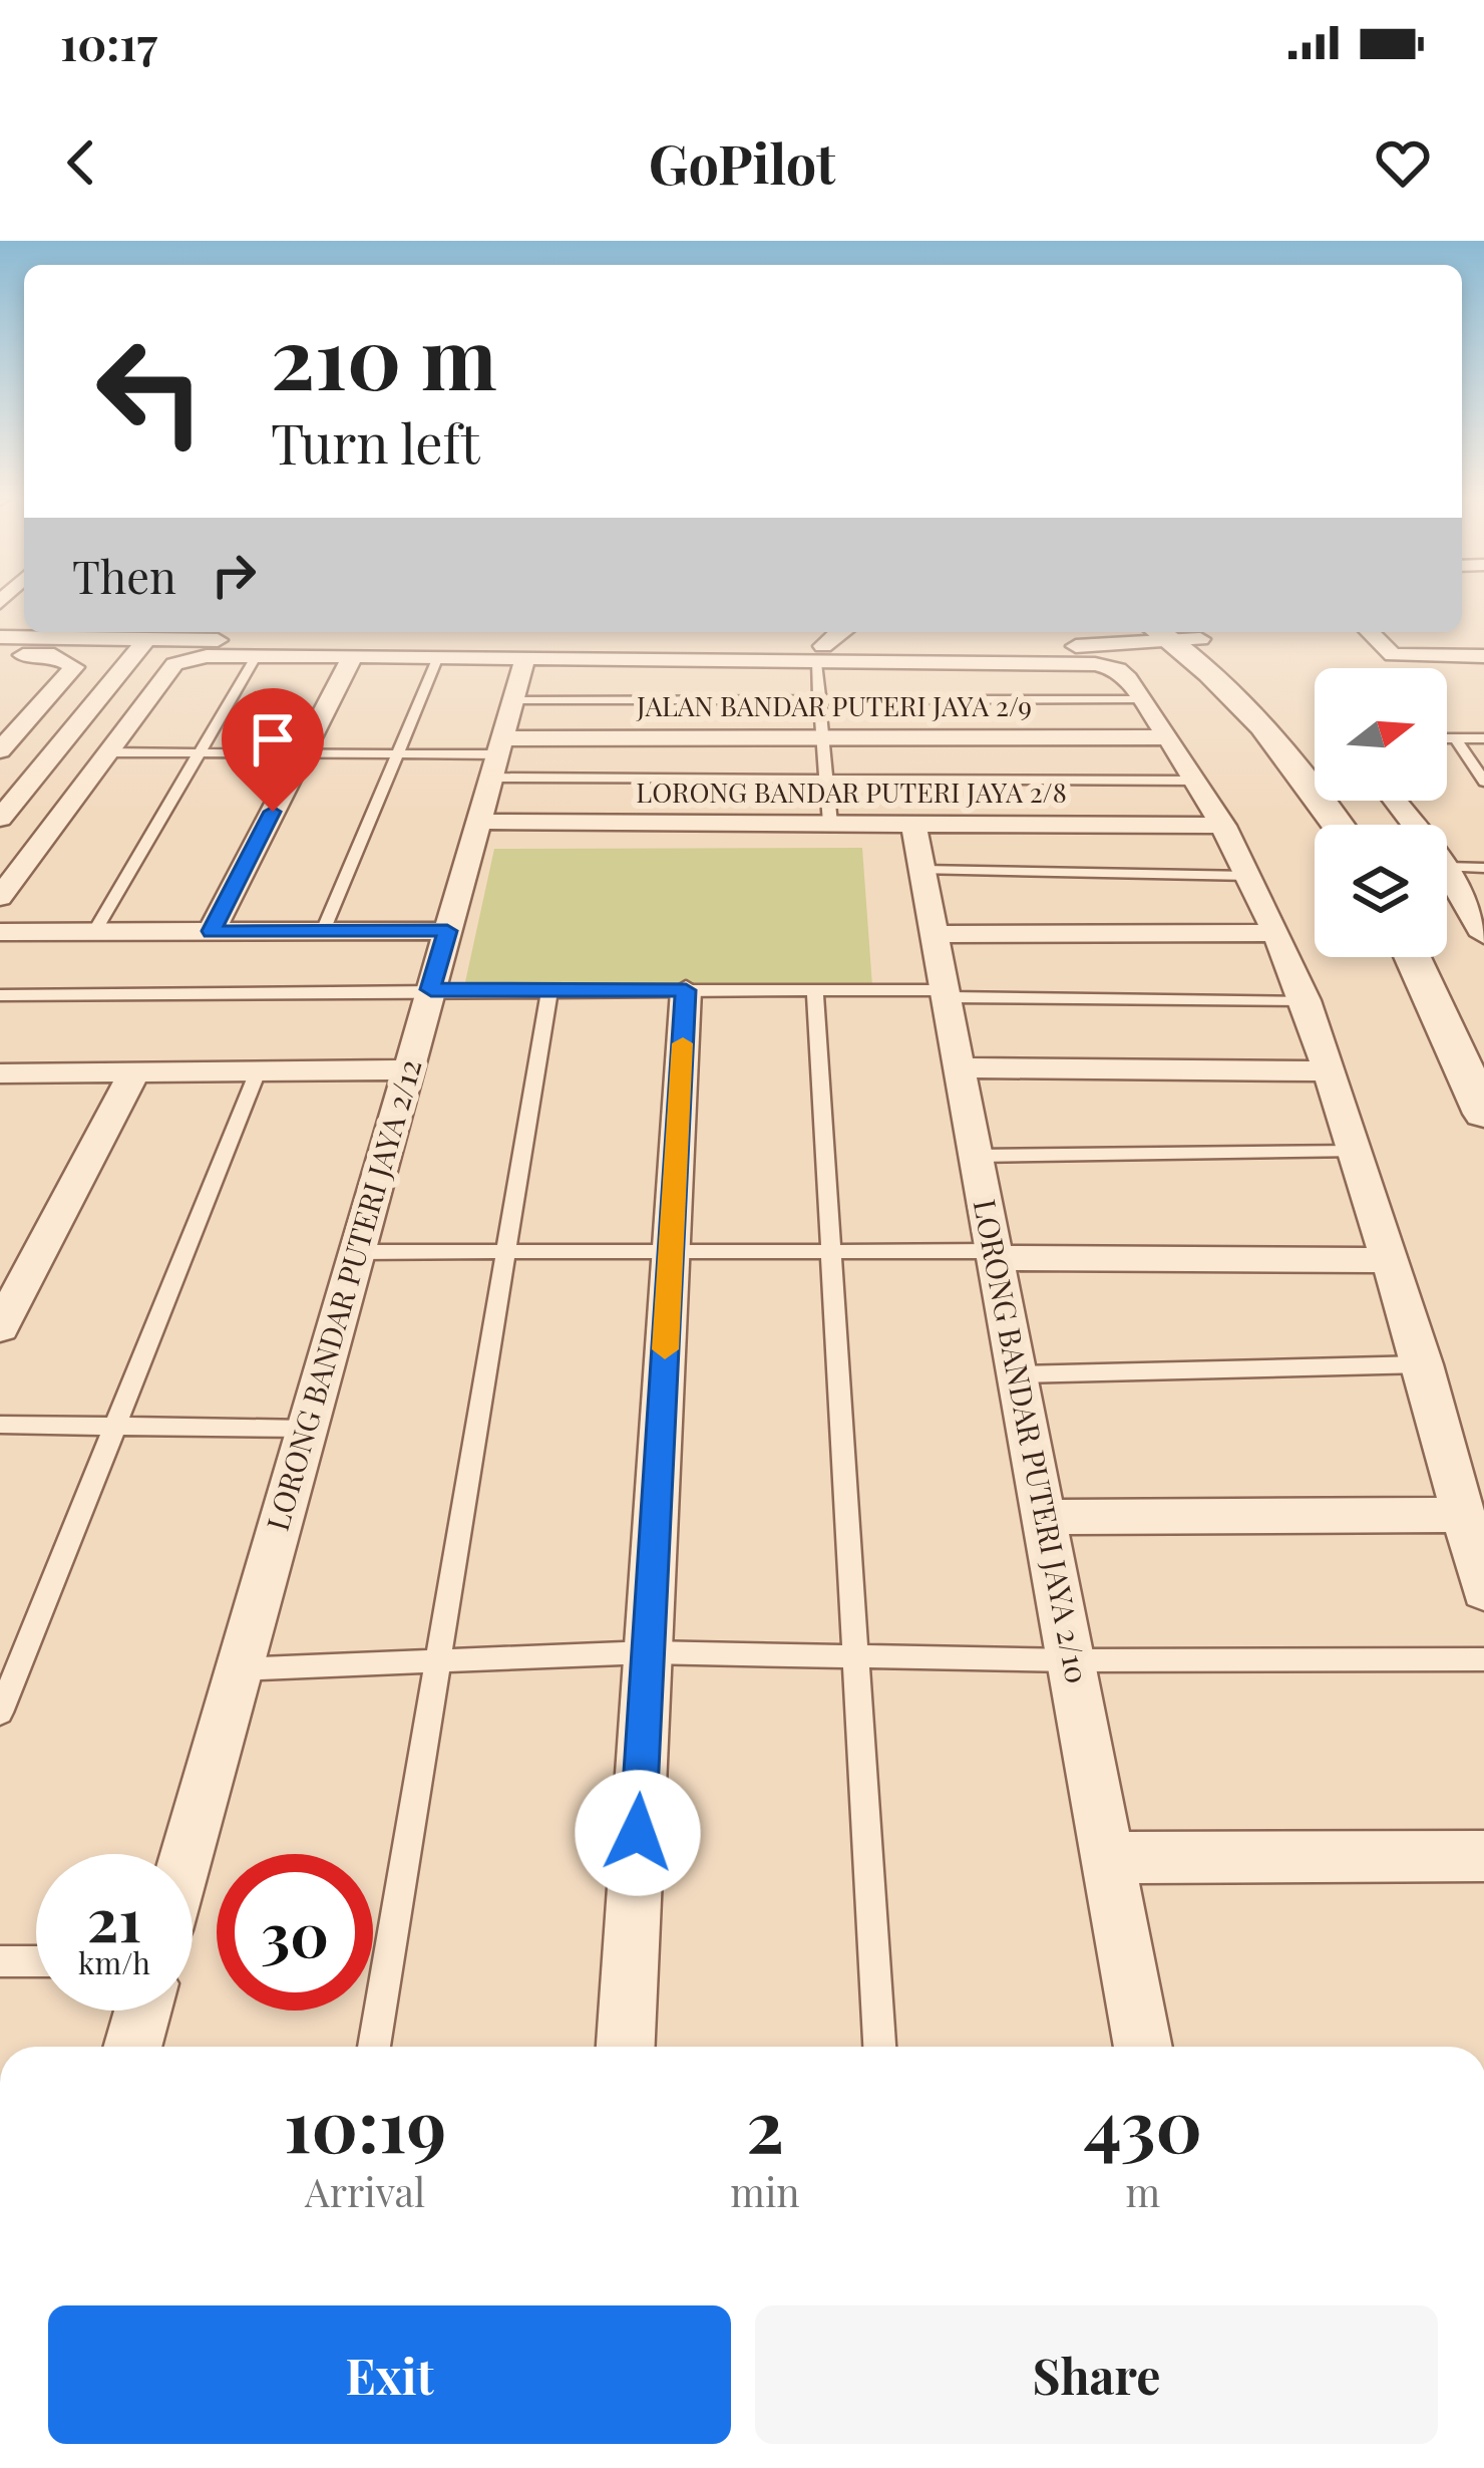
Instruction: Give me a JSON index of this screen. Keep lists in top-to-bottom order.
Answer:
{
  "streets": {
    "street": [
      "JALAN BANDAR PUTERI JAYA 2/9",
      "LORONG BANDAR PUTERI JAYA 2/8",
      "LORONG BANDAR PUTERI JAYA 2/12",
      "LORONG BANDAR PUTERI JAYA 2/10"
    ]
  },
  "crossings": [
    ["JALAN BANDAR PUTERI JAYA 2/9", "LORONG BANDAR PUTERI JAYA 2/12"],
    ["LORONG BANDAR PUTERI JAYA 2/8", "LORONG BANDAR PUTERI JAYA 2/12"],
    ["LORONG BANDAR PUTERI JAYA 2/8", "LORONG BANDAR PUTERI JAYA 2/10"]
  ],
  "north": "right",
  "page": {
    "status": "10:17",
    "header": "GoPilot",
    "turn": ["210 m", "Turn left"],
    "then": "Then",
    "speed": "21 km/h",
    "limit": "30",
    "eta": [
      "10:19",
      "Arrival",
      "2",
      "min",
      "430",
      "m"
    ],
    "buttons": ["Exit", "Share"]
  }
}
